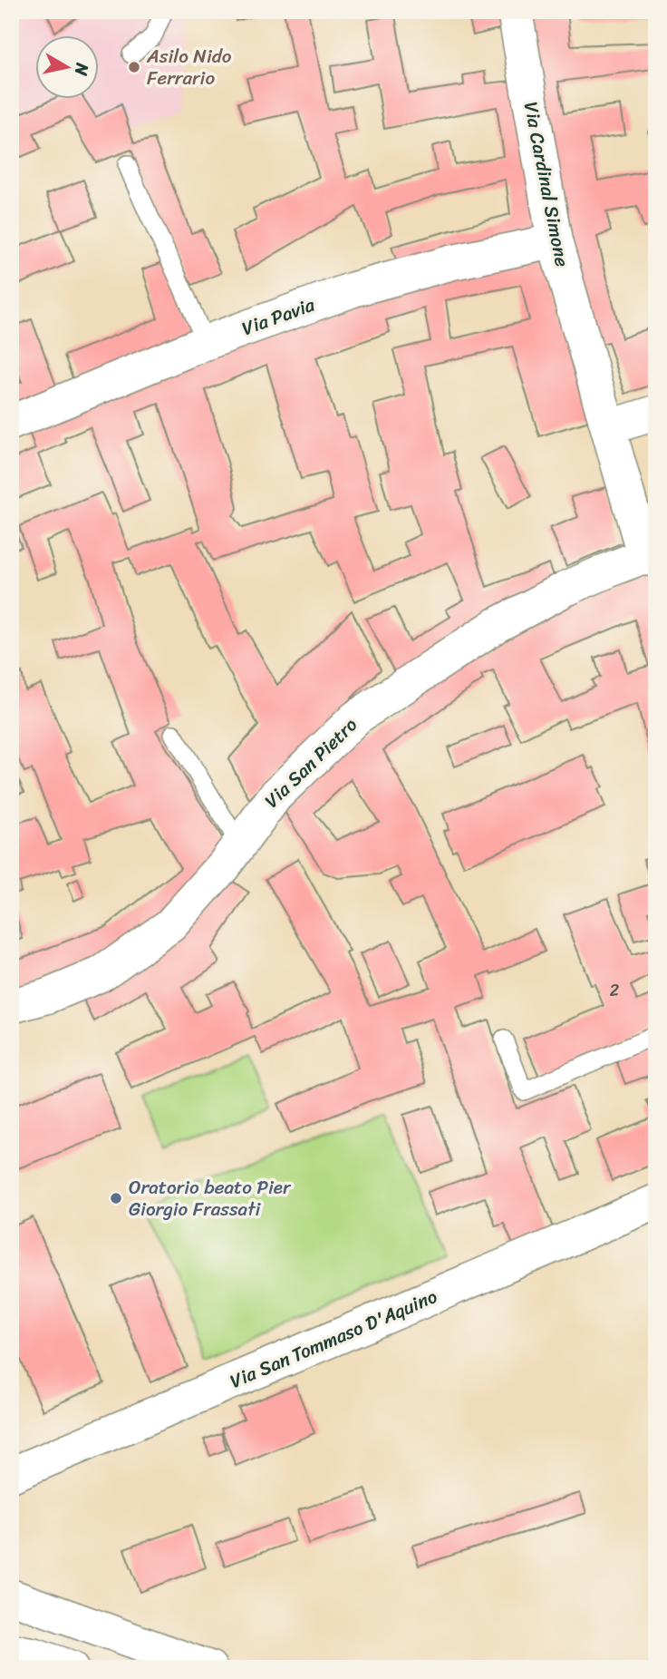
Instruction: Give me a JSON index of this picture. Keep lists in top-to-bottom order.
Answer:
{
  "streets": {
    "street": [
      "Via Cardinal Simone",
      "Via Pavia",
      "Via San Pietro",
      "Via San Tommaso D'Aquino"
    ]
  },
  "crossings": [
    ["Via Cardinal Simone", "Via Pavia"],
    ["Via Cardinal Simone", "Via San Pietro"]
  ],
  "places": ["Asilo Nido Ferrario", "Oratorio beato Pier Giorgio Frassati"],
  "house_numbers": ["2"],
  "north": "right"
}
